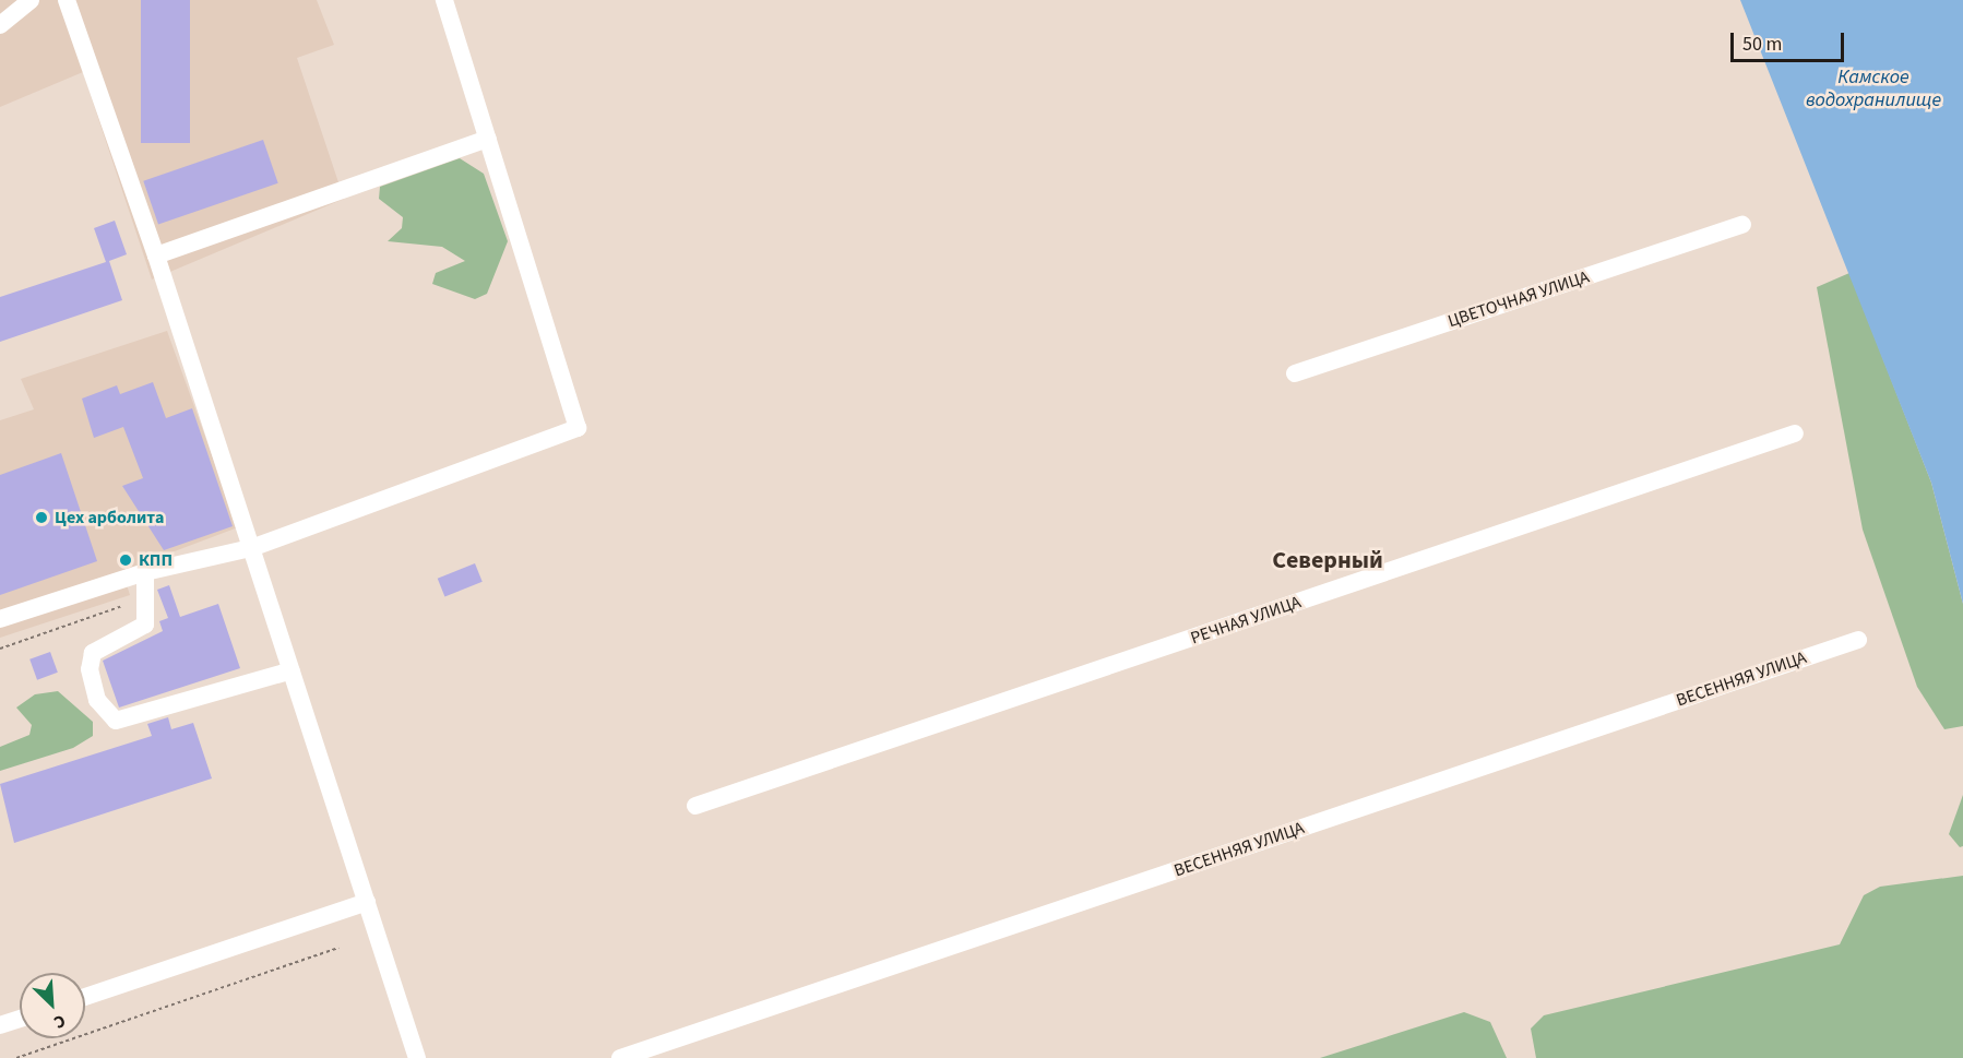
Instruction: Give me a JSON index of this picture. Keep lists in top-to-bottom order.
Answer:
{
  "streets": {
    "street": ["ЦВЕТОЧНАЯ УЛИЦА", "РЕЧНАЯ УЛИЦА", "ВЕСЕННЯЯ УЛИЦА"]
  },
  "districts": ["Северный"],
  "water": ["Камское водохранилище"],
  "places": ["Цех арболита", "КПП"],
  "scale_bar": "50 m",
  "north": "bottom right"
}
